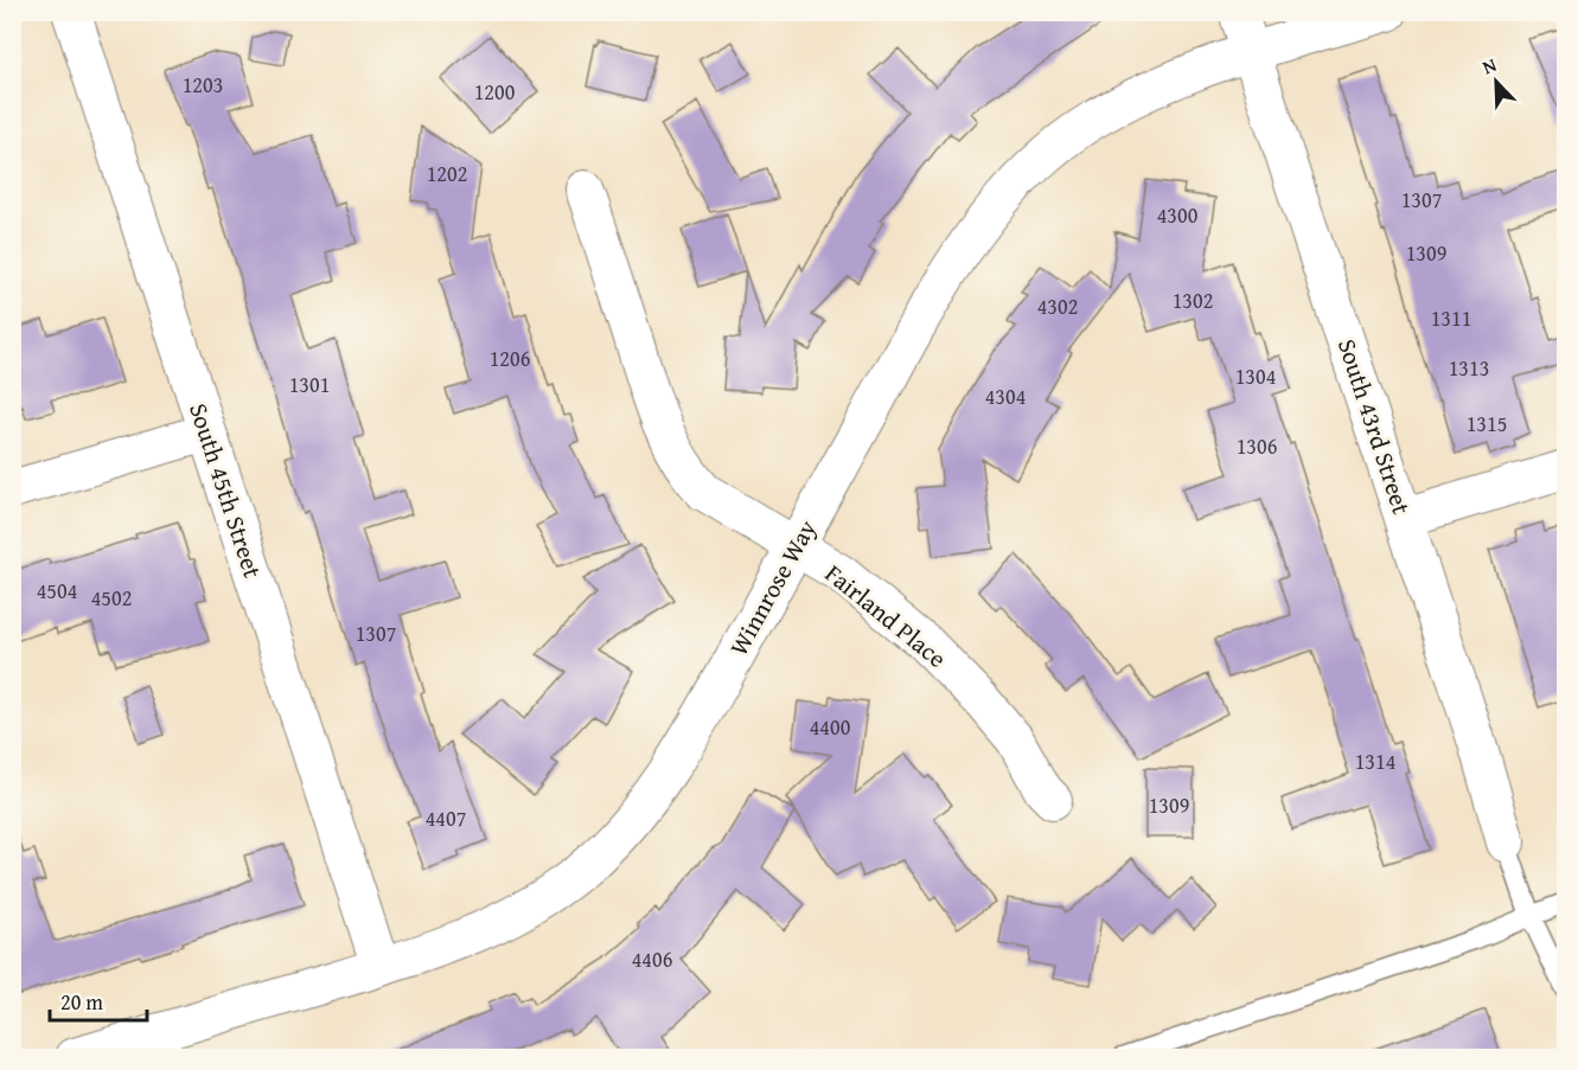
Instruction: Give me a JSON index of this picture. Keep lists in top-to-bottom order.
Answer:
{
  "streets": {
    "street": [
      "South 43rd Street",
      "South 45th Street",
      "Winnrose Way",
      "Fairland Place"
    ]
  },
  "crossings": [
    ["South 43rd Street", "Winnrose Way"],
    ["South 45th Street", "Winnrose Way"],
    ["Winnrose Way", "Fairland Place"]
  ],
  "house_numbers": [
    "1203",
    "1200",
    "1202",
    "1307",
    "4300",
    "1309",
    "1302",
    "4302",
    "1311",
    "1206",
    "1313",
    "1304",
    "1301",
    "4304",
    "1315",
    "1306",
    "4504",
    "4502",
    "1307",
    "4400",
    "1314",
    "1309",
    "4407",
    "4406"
  ],
  "scale_bar": "20 m",
  "north": "top left"
}
